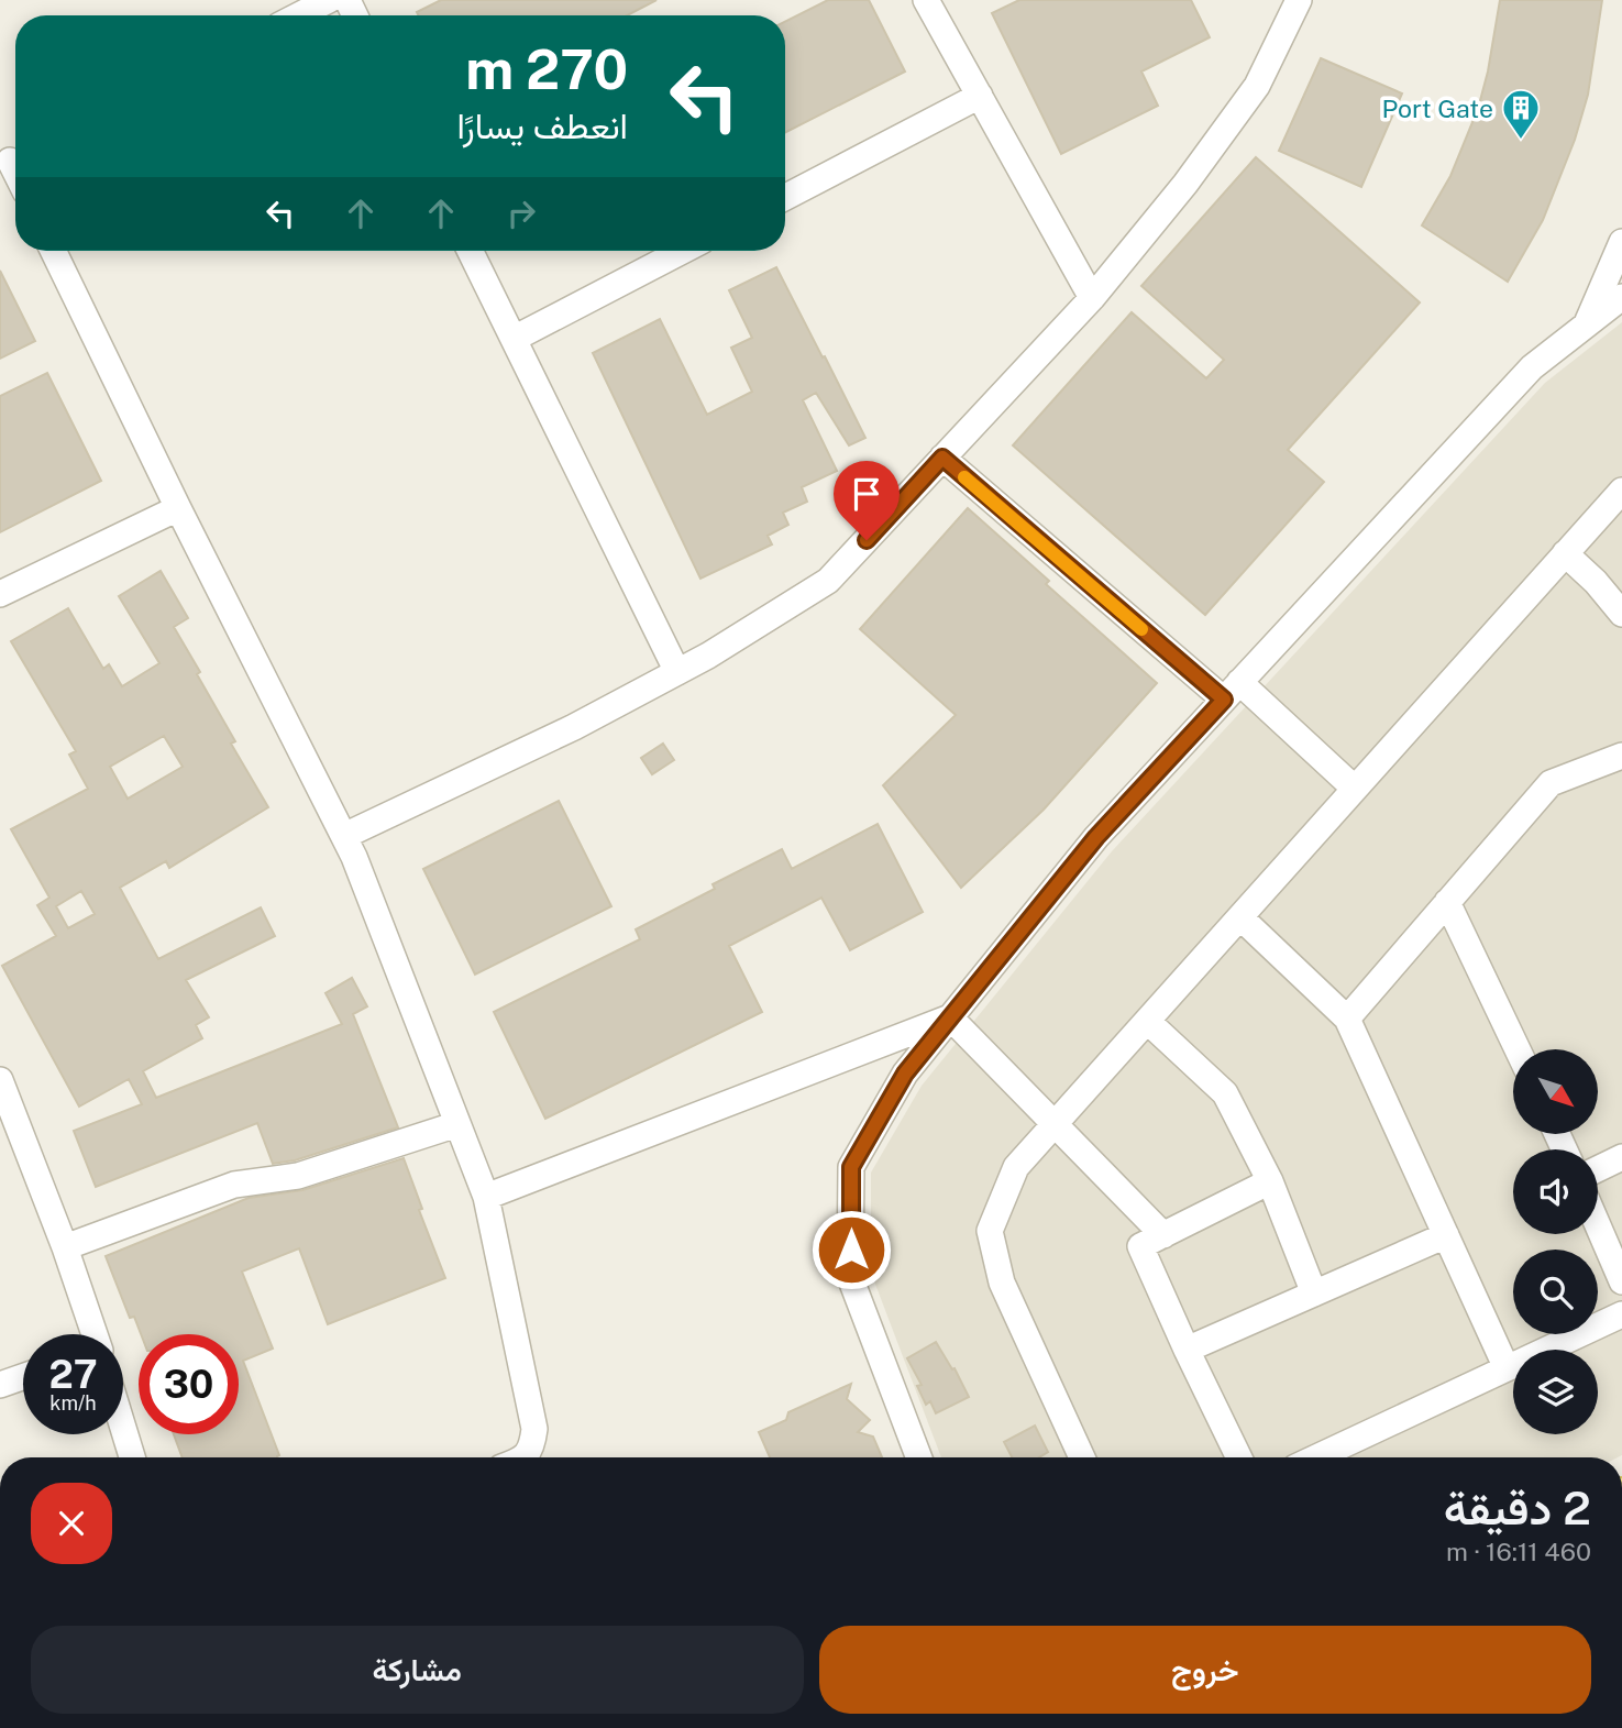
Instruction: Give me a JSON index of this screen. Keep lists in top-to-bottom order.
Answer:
{
  "places": {
    "building": ["Port Gate"]
  },
  "north": "bottom right",
  "page": {
    "turn": ["270 m", "انعطف يسارًا"],
    "speed": "27 km/h",
    "limit": "30",
    "heading": ["2 دقيقة", "460 m · 16:11"],
    "buttons": ["خروج", "مشاركة"]
  }
}
